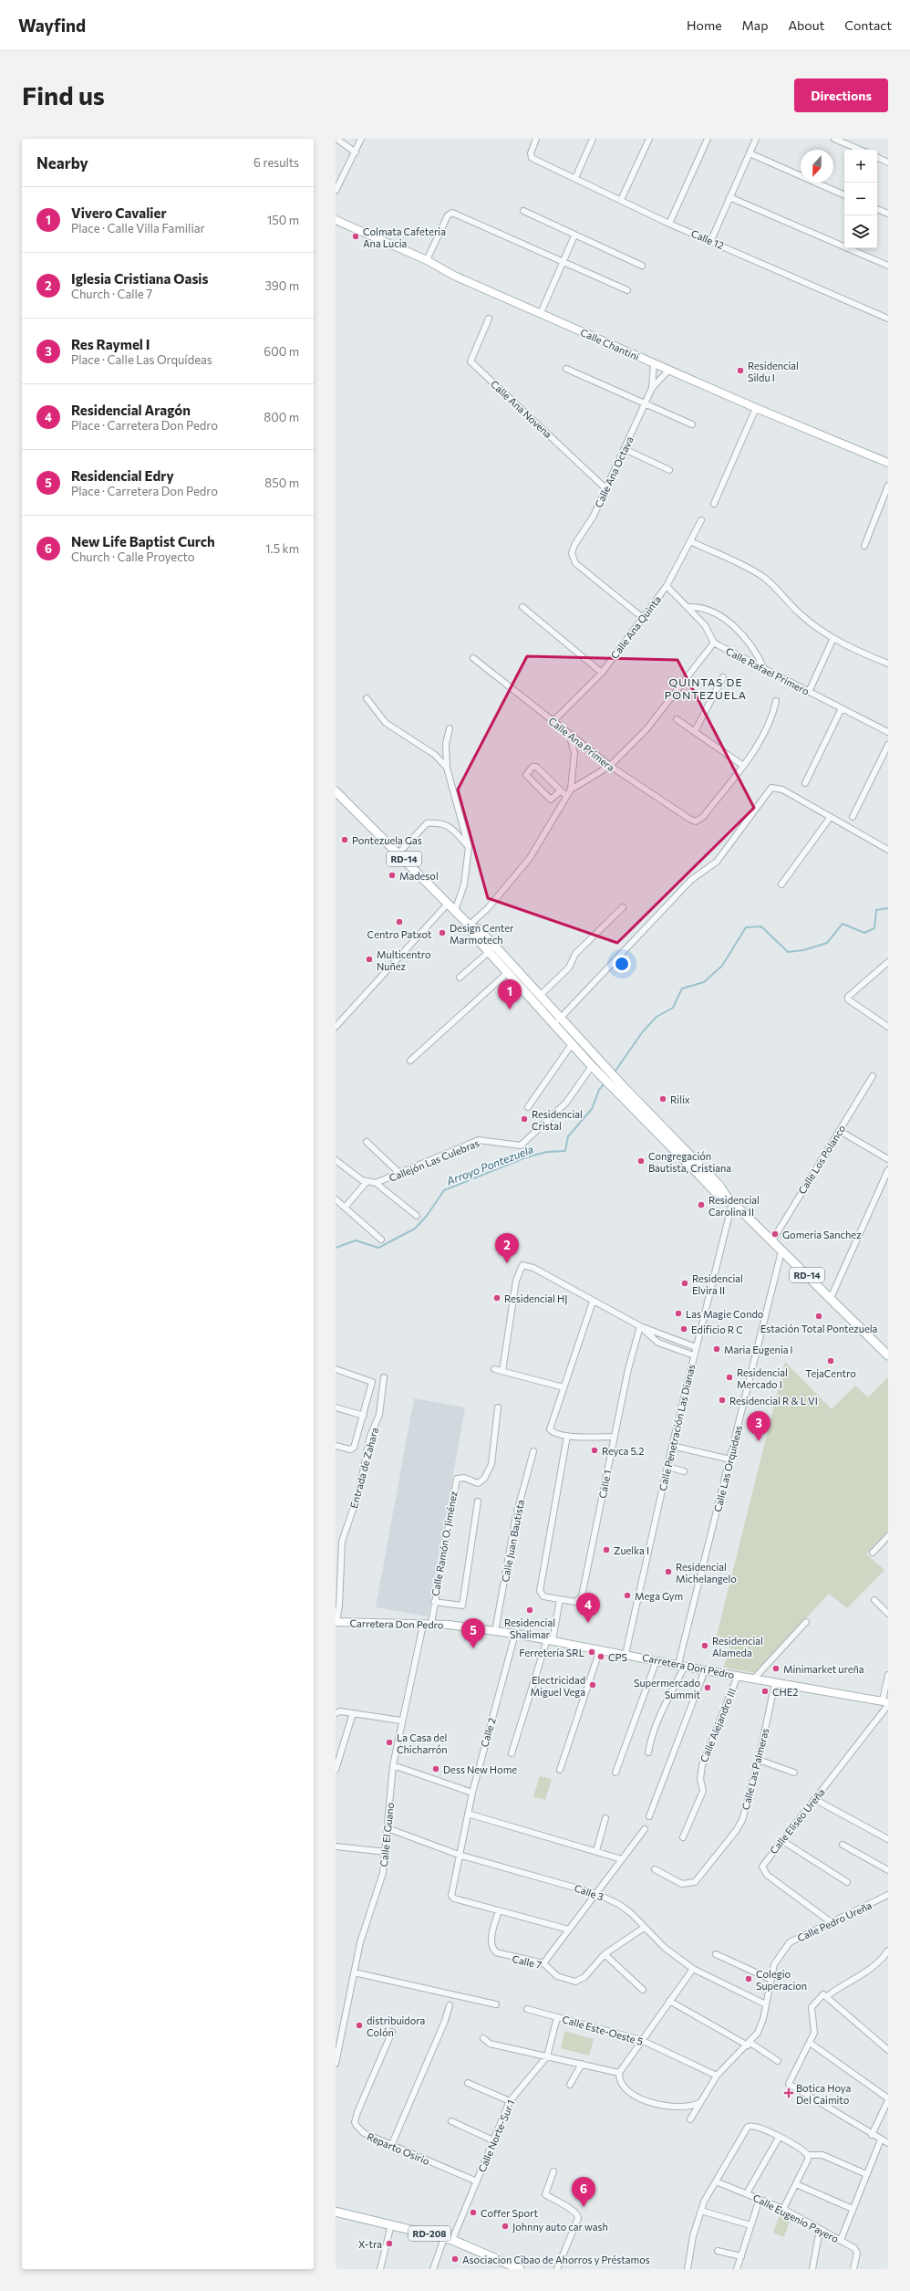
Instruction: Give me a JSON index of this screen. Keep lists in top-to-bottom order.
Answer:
{
  "streets": {
    "main road": ["RD-14", "RD-208"],
    "street": [
      "Calle 12",
      "Calle Chantini",
      "Calle Ana Novena",
      "Calle Ana Octava",
      "Calle Ana Quinta",
      "Calle Rafael Primero",
      "Calle Ana Primera",
      "Calle Los Polanco",
      "Callejón Las Culebras",
      "Calle Penetración Las Dianas",
      "Entrada de Zahara",
      "Calle Las Orquídeas",
      "Calle 1",
      "Calle Juan Bautista",
      "Calle Ramón O. Jiménez",
      "Carretera Don Pedro",
      "Calle Alejandro III",
      "Calle 2",
      "Calle Las Palmeras",
      "Calle Eliseo Ureña",
      "Calle El Guano",
      "Calle 3",
      "Calle Pedro Ureña",
      "Calle 7",
      "Calle Este-Oeste 5",
      "Calle Norte-Sur 1",
      "Reparto Osirio",
      "Calle Eugenio Payero"
    ]
  },
  "crossings": [
    ["Calle Chantini", "Calle Ana Octava"],
    ["Calle Ana Novena", "Calle Ana Octava"],
    ["Calle Ana Octava", "Calle Ana Quinta"],
    ["Calle Ana Quinta", "Calle Ana Primera"],
    ["RD-14", "Calle Los Polanco"],
    ["RD-14", "Callejón Las Culebras"],
    ["RD-14", "Calle Penetración Las Dianas"],
    ["RD-14", "Calle Las Orquídeas"],
    ["Calle Penetración Las Dianas", "Carretera Don Pedro"],
    ["Entrada de Zahara", "Carretera Don Pedro"],
    ["Calle Las Orquídeas", "Carretera Don Pedro"],
    ["Calle Juan Bautista", "Carretera Don Pedro"],
    ["Calle Ramón O. Jiménez", "Carretera Don Pedro"],
    ["Carretera Don Pedro", "Calle Alejandro III"],
    ["Carretera Don Pedro", "Calle 2"],
    ["Carretera Don Pedro", "Calle Las Palmeras"],
    ["Carretera Don Pedro", "Calle Eliseo Ureña"],
    ["Carretera Don Pedro", "Calle El Guano"],
    ["Calle 2", "Calle 3"],
    ["Calle 2", "Calle 7"],
    ["Calle Eliseo Ureña", "Calle Pedro Ureña"],
    ["Calle El Guano", "Calle 3"],
    ["Calle 3", "Calle Pedro Ureña"],
    ["Calle 3", "Calle 7"],
    ["Calle Pedro Ureña", "Calle Este-Oeste 5"],
    ["Calle Este-Oeste 5", "Calle Norte-Sur 1"],
    ["Calle Norte-Sur 1", "Reparto Osirio"],
    ["Calle Norte-Sur 1", "RD-208"]
  ],
  "districts": ["QUINTAS DE PONTEZUELA"],
  "water": ["Arroyo Pontezuela"],
  "places": {
    "other": [
      "Colmata Cafeteria Ana Lucia",
      "Residencial Sildu I",
      "Pontezuela Gas",
      "Madesol",
      "Centro Patxot",
      "Design Center Marmotech",
      "Multicentro Nuñez",
      "Rilix",
      "Residencial Cristal",
      "Congregación Bautista, Cristiana",
      "Residencial Carolina II",
      "Gomeria Sanchez",
      "Residencial Elvira II",
      "Residencial HJ",
      "Las Magie Condo",
      "Estación Total Pontezuela",
      "Edificio R C",
      "Maria Eugenia I",
      "TejaCentro",
      "Residencial Mercado I",
      "Residencial R & L VI",
      "Reyca 5.2",
      "Zuelka I",
      "Residencial Michelangelo",
      "Mega Gym",
      "Residencial Shalimar",
      "Residencial Alameda",
      "Ferretería SRL",
      "CPS",
      "Minimarket ureña",
      "Electricidad Miguel Vega",
      "Supermercado Summit",
      "CHE2",
      "La Casa del Chicharrón",
      "Dess New Home",
      "Colegio Superacion",
      "distribuidora Colón",
      "Coffer Sport",
      "Johnny auto car wash",
      "X-tra",
      "Asociacion Cibao de Ahorros y Préstamos"
    ],
    "health": ["Botica Hoya Del Caimito"]
  },
  "north": "bottom",
  "page": {
    "header": "Wayfind",
    "nav": [
      "Home",
      "Map",
      "About",
      "Contact"
    ],
    "buttons": "Directions",
    "title": "Find us",
    "heading": ["Nearby", "6 results"],
    "map_buttons": ["+", "−"],
    "list": [
      {
        "mark": "1",
        "name": "Vivero Cavalier",
        "note": "Place · Calle Villa Familiar",
        "value": "150 m"
      },
      {
        "mark": "2",
        "name": "Iglesia Cristiana Oasis",
        "note": "Church · Calle 7",
        "value": "390 m"
      },
      {
        "mark": "3",
        "name": "Res Raymel I",
        "note": "Place · Calle Las Orquídeas",
        "value": "600 m"
      },
      {
        "mark": "4",
        "name": "Residencial Aragón",
        "note": "Place · Carretera Don Pedro",
        "value": "800 m"
      },
      {
        "mark": "5",
        "name": "Residencial Edry",
        "note": "Place · Carretera Don Pedro",
        "value": "850 m"
      },
      {
        "mark": "6",
        "name": "New Life Baptist Curch",
        "note": "Church · Calle Proyecto",
        "value": "1.5 km"
      }
    ],
    "pins": [
      "1",
      "2",
      "3",
      "4",
      "5",
      "6"
    ]
  }
}
